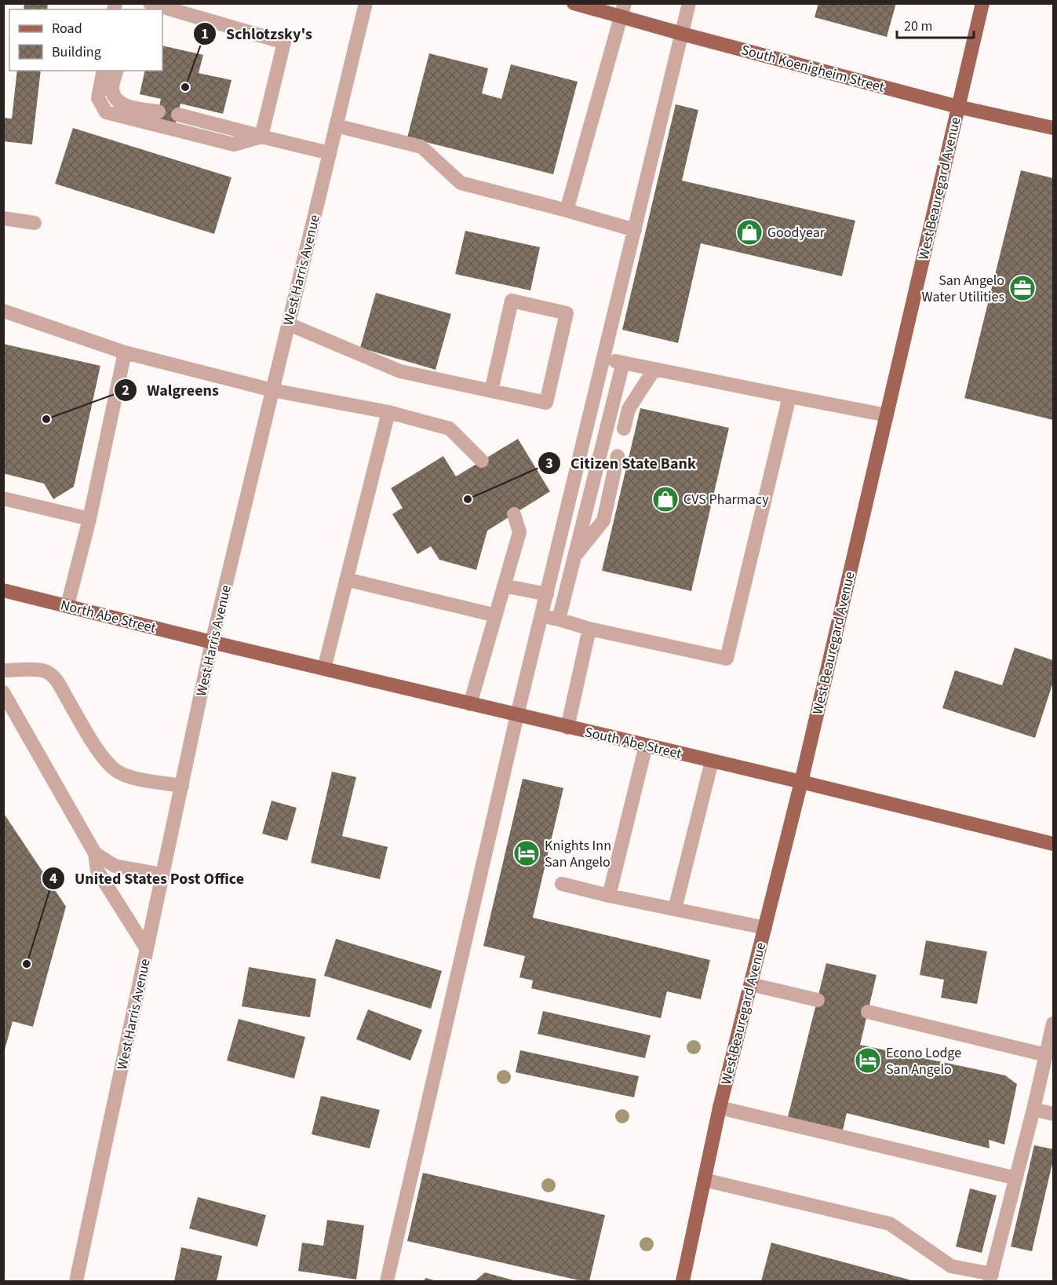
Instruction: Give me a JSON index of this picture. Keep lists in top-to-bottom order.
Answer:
{
  "streets": {
    "main road": [
      "South Koenigheim Street",
      "West Beauregard Avenue",
      "North Abe Street",
      "South Abe Street"
    ],
    "street": ["West Harris Avenue"]
  },
  "crossings": [
    ["South Koenigheim Street", "West Beauregard Avenue"],
    ["West Beauregard Avenue", "South Abe Street"],
    ["West Harris Avenue", "North Abe Street"],
    ["West Harris Avenue", "South Abe Street"],
    ["North Abe Street", "South Abe Street"]
  ],
  "places": {
    "other": [
      "Schlotzsky's",
      "Walgreens",
      "Citizen State Bank",
      "United States Post Office"
    ],
    "shop": ["Goodyear", "CVS Pharmacy"],
    "office": ["San Angelo Water Utilities"],
    "hotel": ["Knights Inn San Angelo", "Econo Lodge San Angelo"]
  },
  "legend": ["Road", "Building"],
  "scale_bar": "20 m"
}
